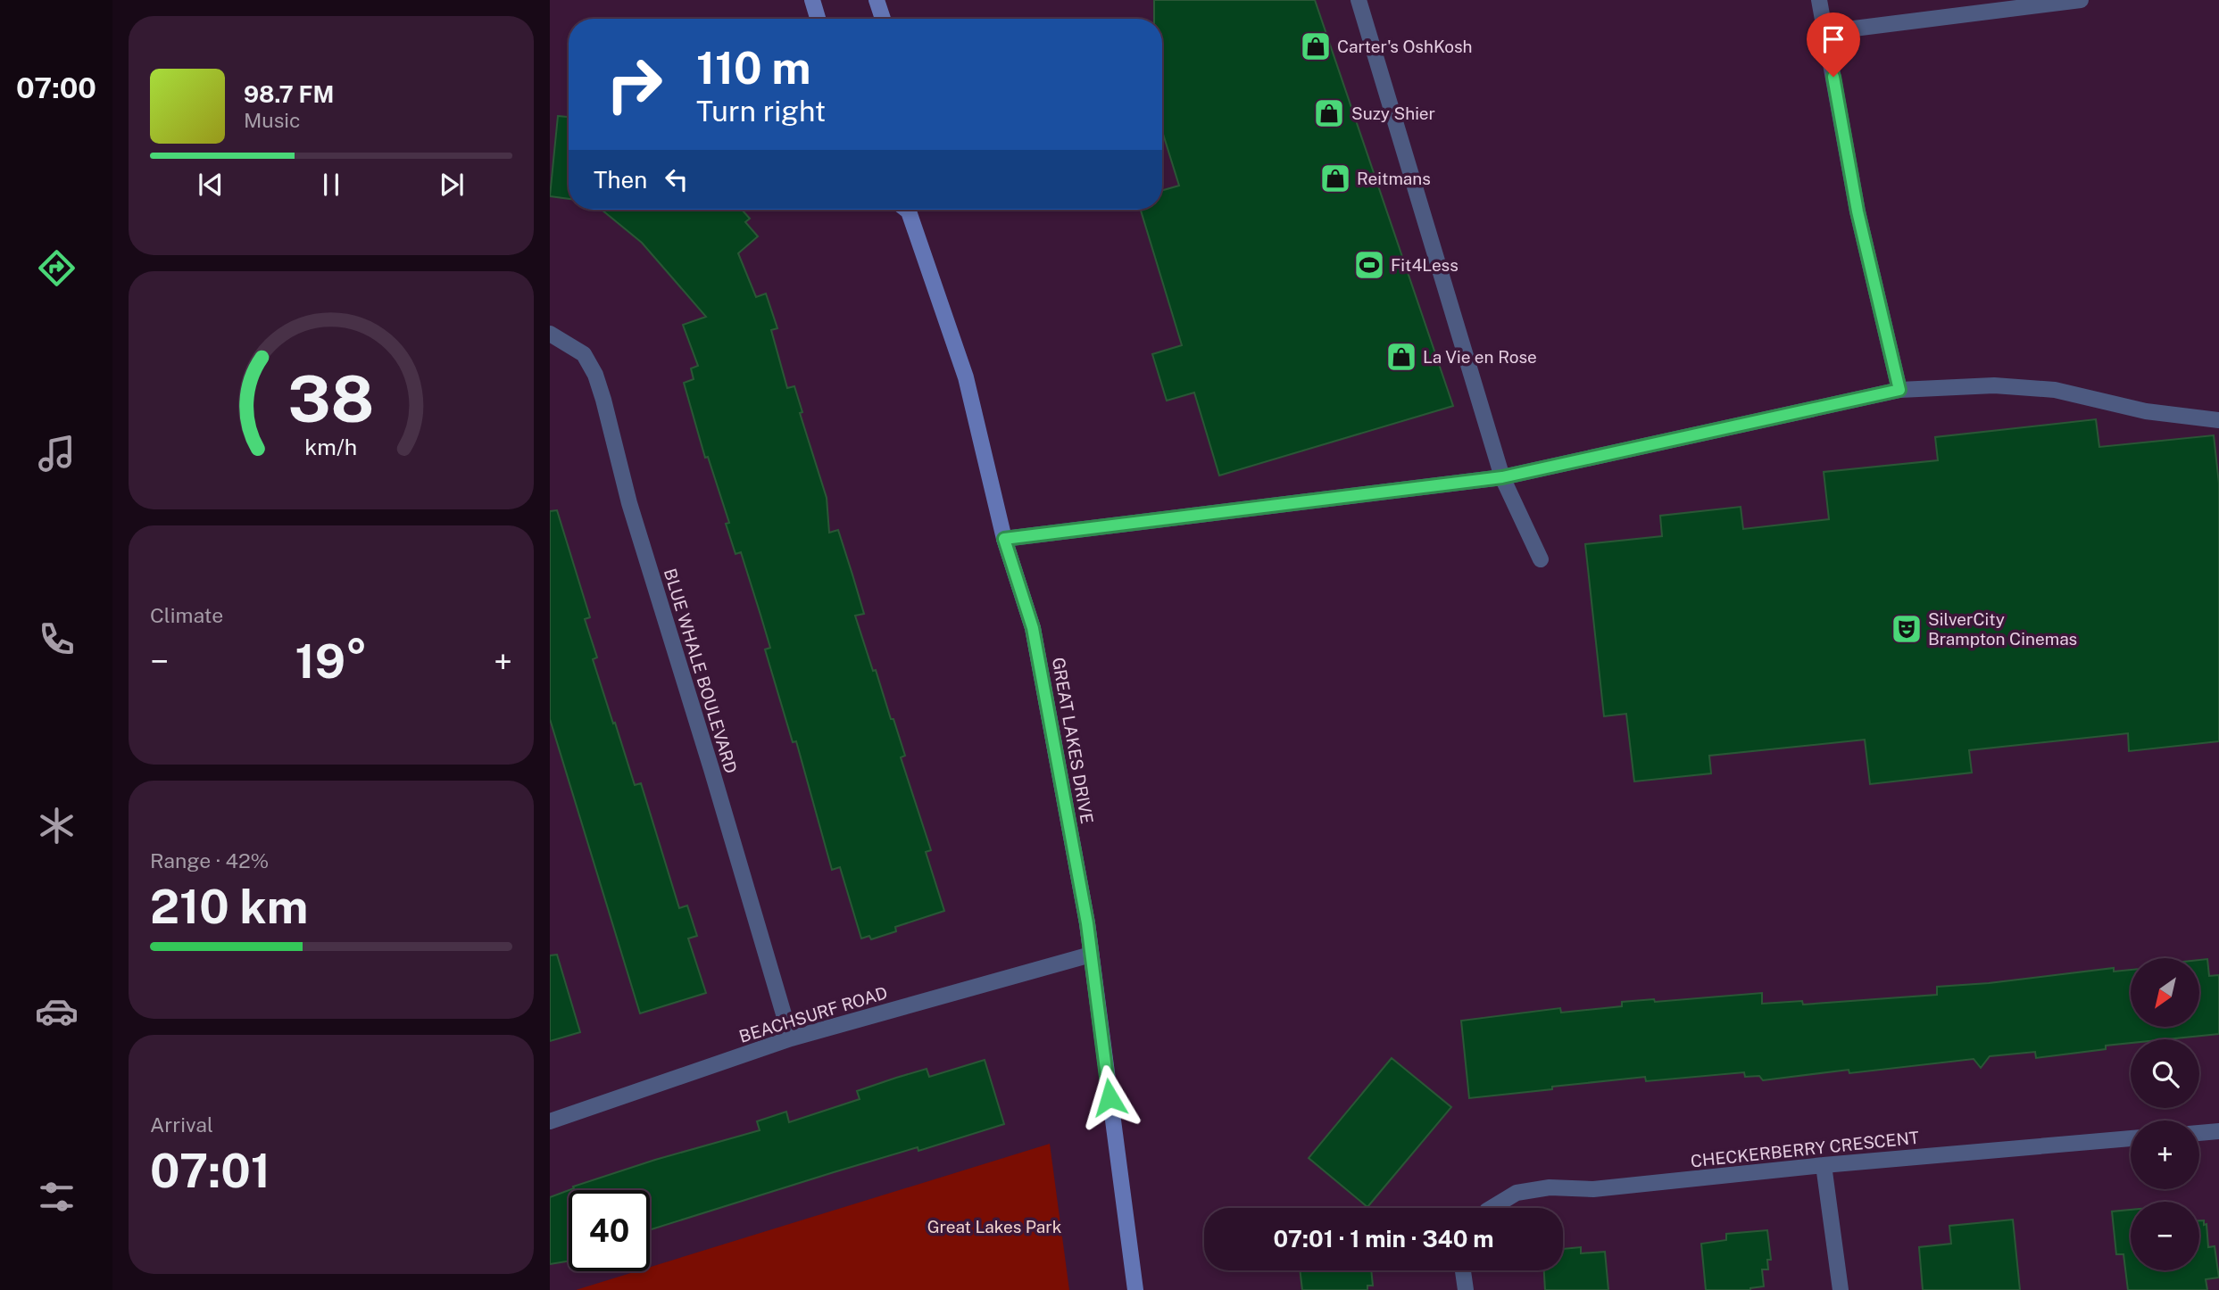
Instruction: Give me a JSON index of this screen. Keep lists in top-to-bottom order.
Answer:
{
  "streets": {
    "street": [
      "BLUE WHALE BOULEVARD",
      "GREAT LAKES DRIVE",
      "BEACHSURF ROAD",
      "CHECKERBERRY CRESCENT"
    ]
  },
  "crossings": [
    ["BLUE WHALE BOULEVARD", "BEACHSURF ROAD"],
    ["GREAT LAKES DRIVE", "BEACHSURF ROAD"]
  ],
  "parks": ["Great Lakes Park"],
  "places": {
    "shop": [
      "Carter's OshKosh",
      "Suzy Shier",
      "Reitmans",
      "La Vie en Rose"
    ],
    "sports": ["Fit4Less"],
    "theatre": ["SilverCity Brampton Cinemas"]
  },
  "north": "bottom left",
  "page": {
    "tabs": "07:00",
    "turn": ["110 m", "Turn right"],
    "song": ["98.7 FM", "Music"],
    "then": "Then",
    "tile": [
      "Climate",
      ["Range · 42%", "210 km"],
      ["Arrival", "07:01"]
    ],
    "heat": ["−", "19°", "+"],
    "map_buttons": ["+", "−"],
    "limit": "40",
    "trip": "07:01 · 1 min · 340 m",
    "gauge": ["38", "km/h"]
  }
}
